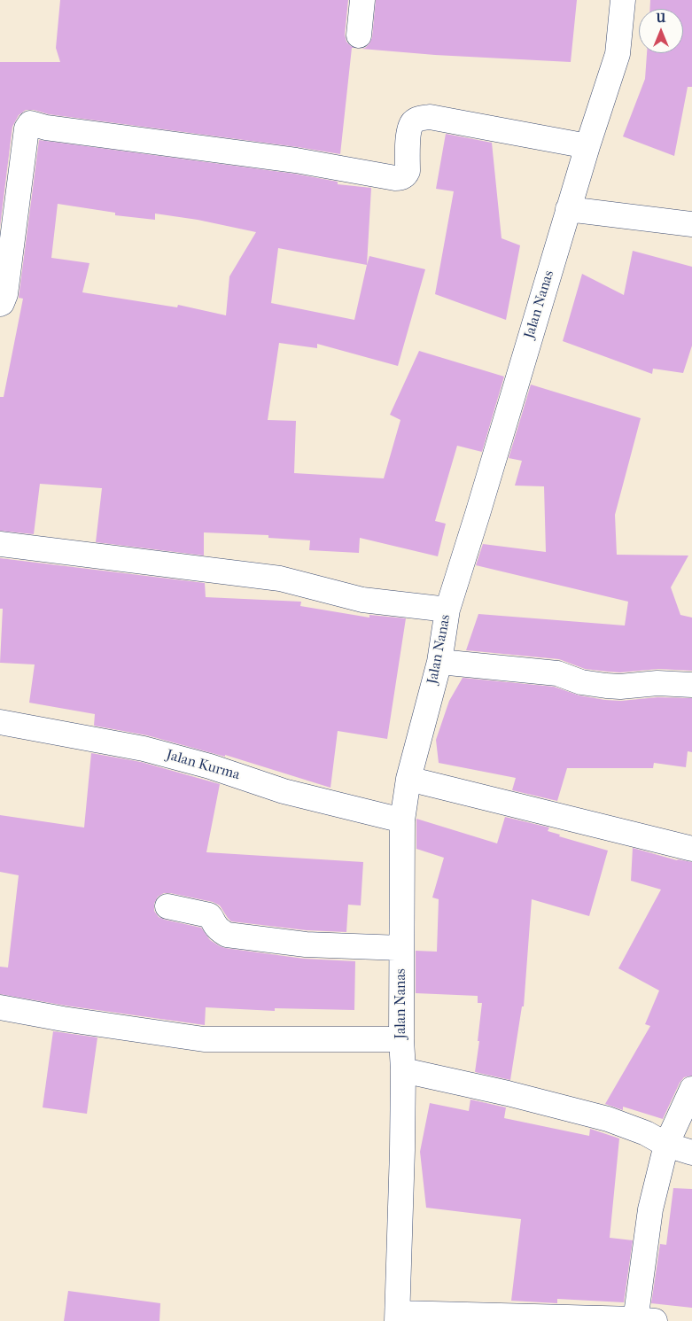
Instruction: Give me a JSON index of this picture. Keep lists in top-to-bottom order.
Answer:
{
  "streets": {
    "street": ["Jalan Nanas", "Jalan Kurma"]
  },
  "crossings": [
    ["Jalan Nanas", "Jalan Kurma"]
  ],
  "north": "top"
}
